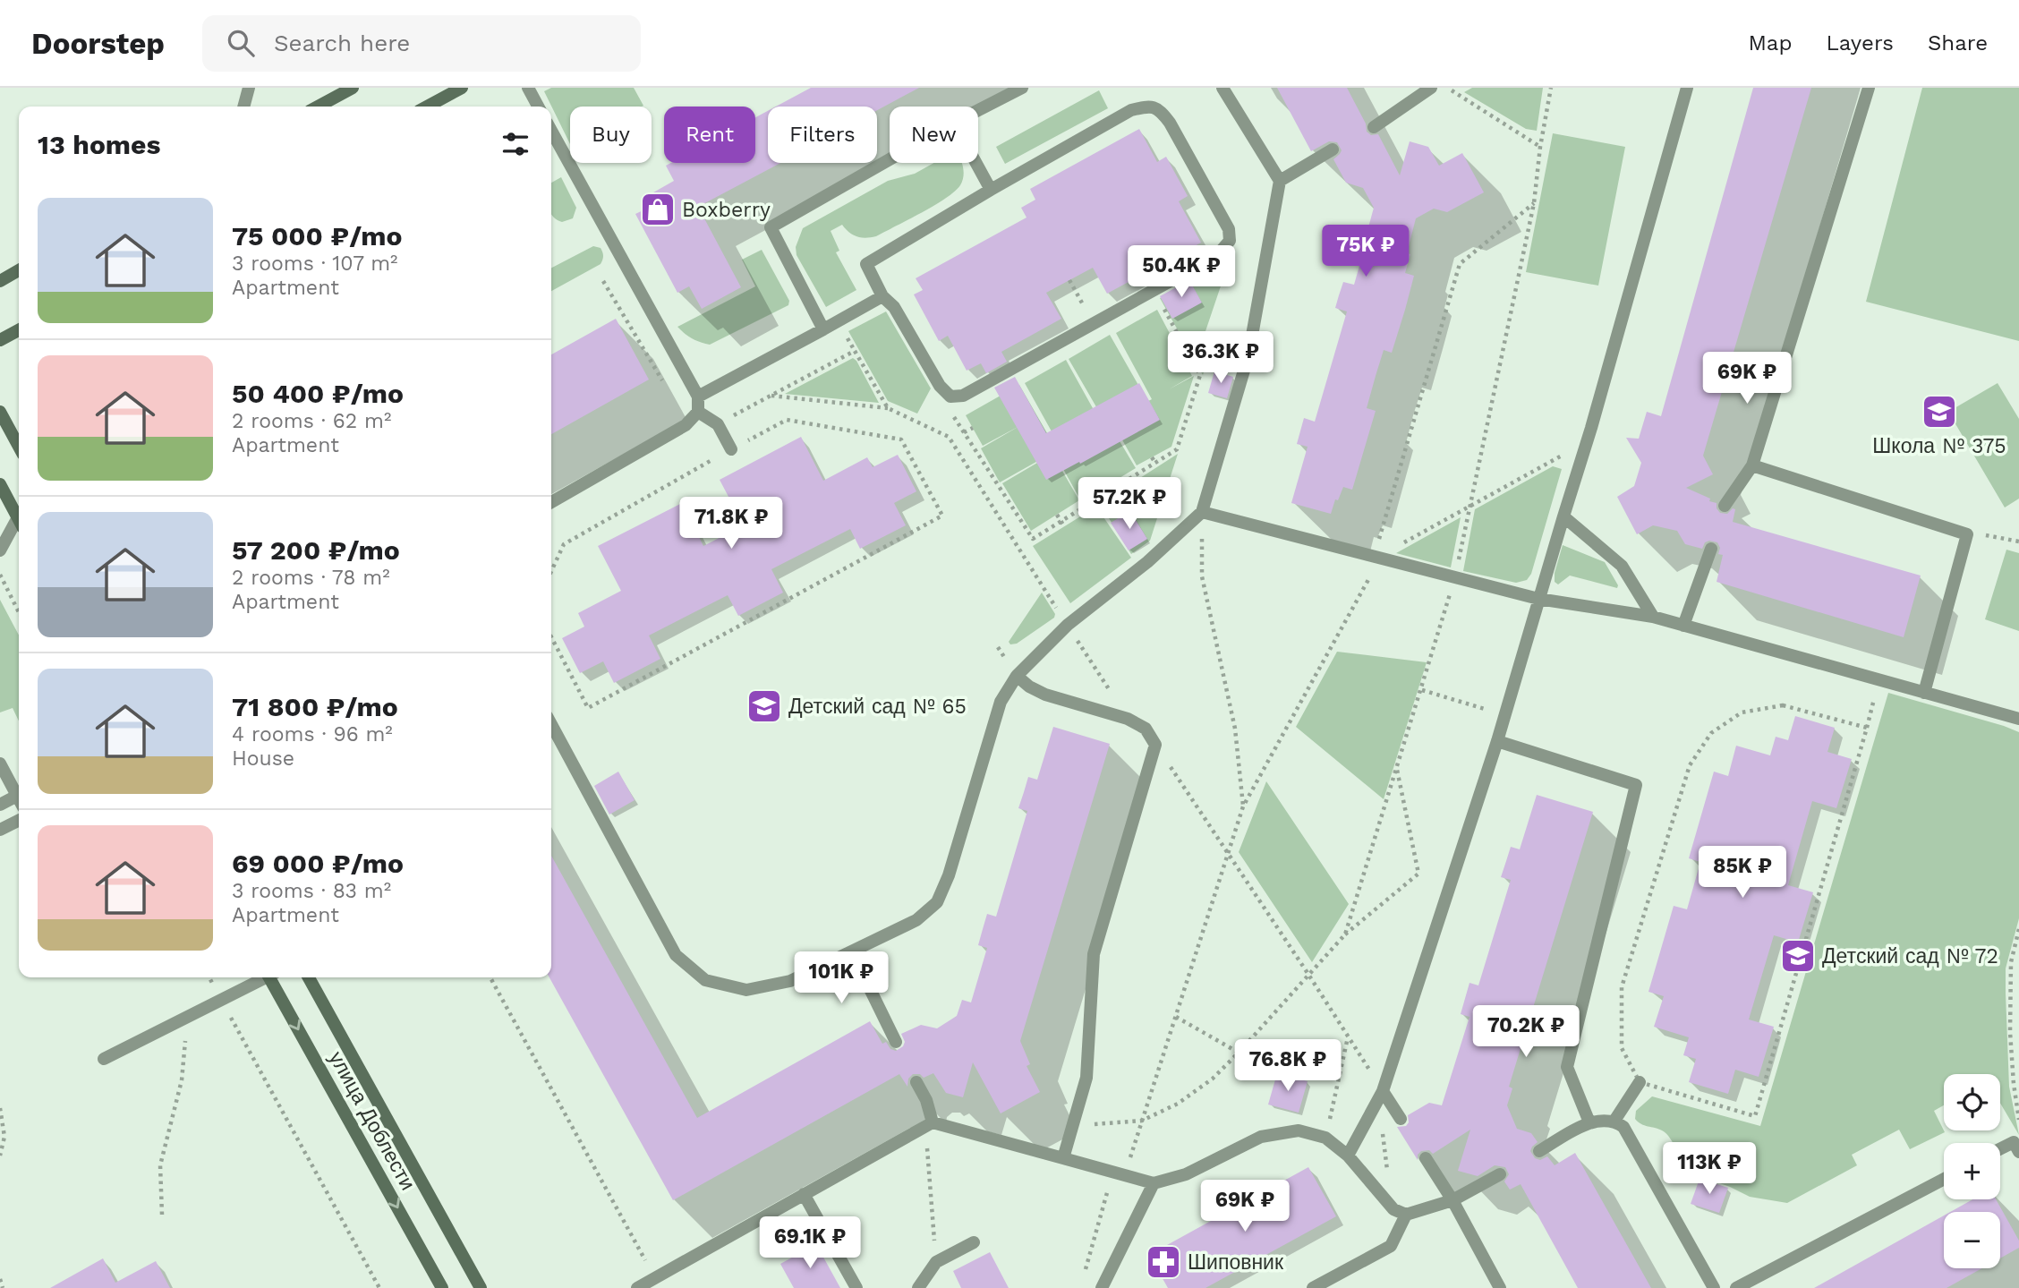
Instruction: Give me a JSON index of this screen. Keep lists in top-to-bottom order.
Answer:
{
  "streets": {
    "main road": ["улица Доблести"]
  },
  "places": {
    "shop": ["Boxberry"],
    "school or university": ["Школа № 375", "Детский сад № 65", "Детский сад № 72"],
    "pharmacy": ["Шиповник"]
  },
  "page": {
    "header": "Doorstep",
    "search": "Search here",
    "nav": ["Map", "Layers", "Share"],
    "chip": [
      "Buy",
      "Rent",
      "Filters",
      "New"
    ],
    "heading": "13 homes",
    "list": [
      {
        "name": "75 000 ₽/mo",
        "note": "3 rooms · 107 m² · Apartment"
      },
      {
        "name": "50 400 ₽/mo",
        "note": "2 rooms · 62 m² · Apartment"
      },
      {
        "name": "57 200 ₽/mo",
        "note": "2 rooms · 78 m² · Apartment"
      },
      {
        "name": "71 800 ₽/mo",
        "note": "4 rooms · 96 m² · House"
      },
      {
        "name": "69 000 ₽/mo",
        "note": "3 rooms · 83 m² · Apartment"
      }
    ],
    "price": [
      "75K ₽",
      "50.4K ₽",
      "36.3K ₽",
      "69K ₽",
      "57.2K ₽",
      "71.8K ₽",
      "85K ₽",
      "101K ₽",
      "70.2K ₽",
      "76.8K ₽",
      "113K ₽",
      "69K ₽",
      "69.1K ₽"
    ],
    "map_buttons": ["+", "−"]
  }
}
